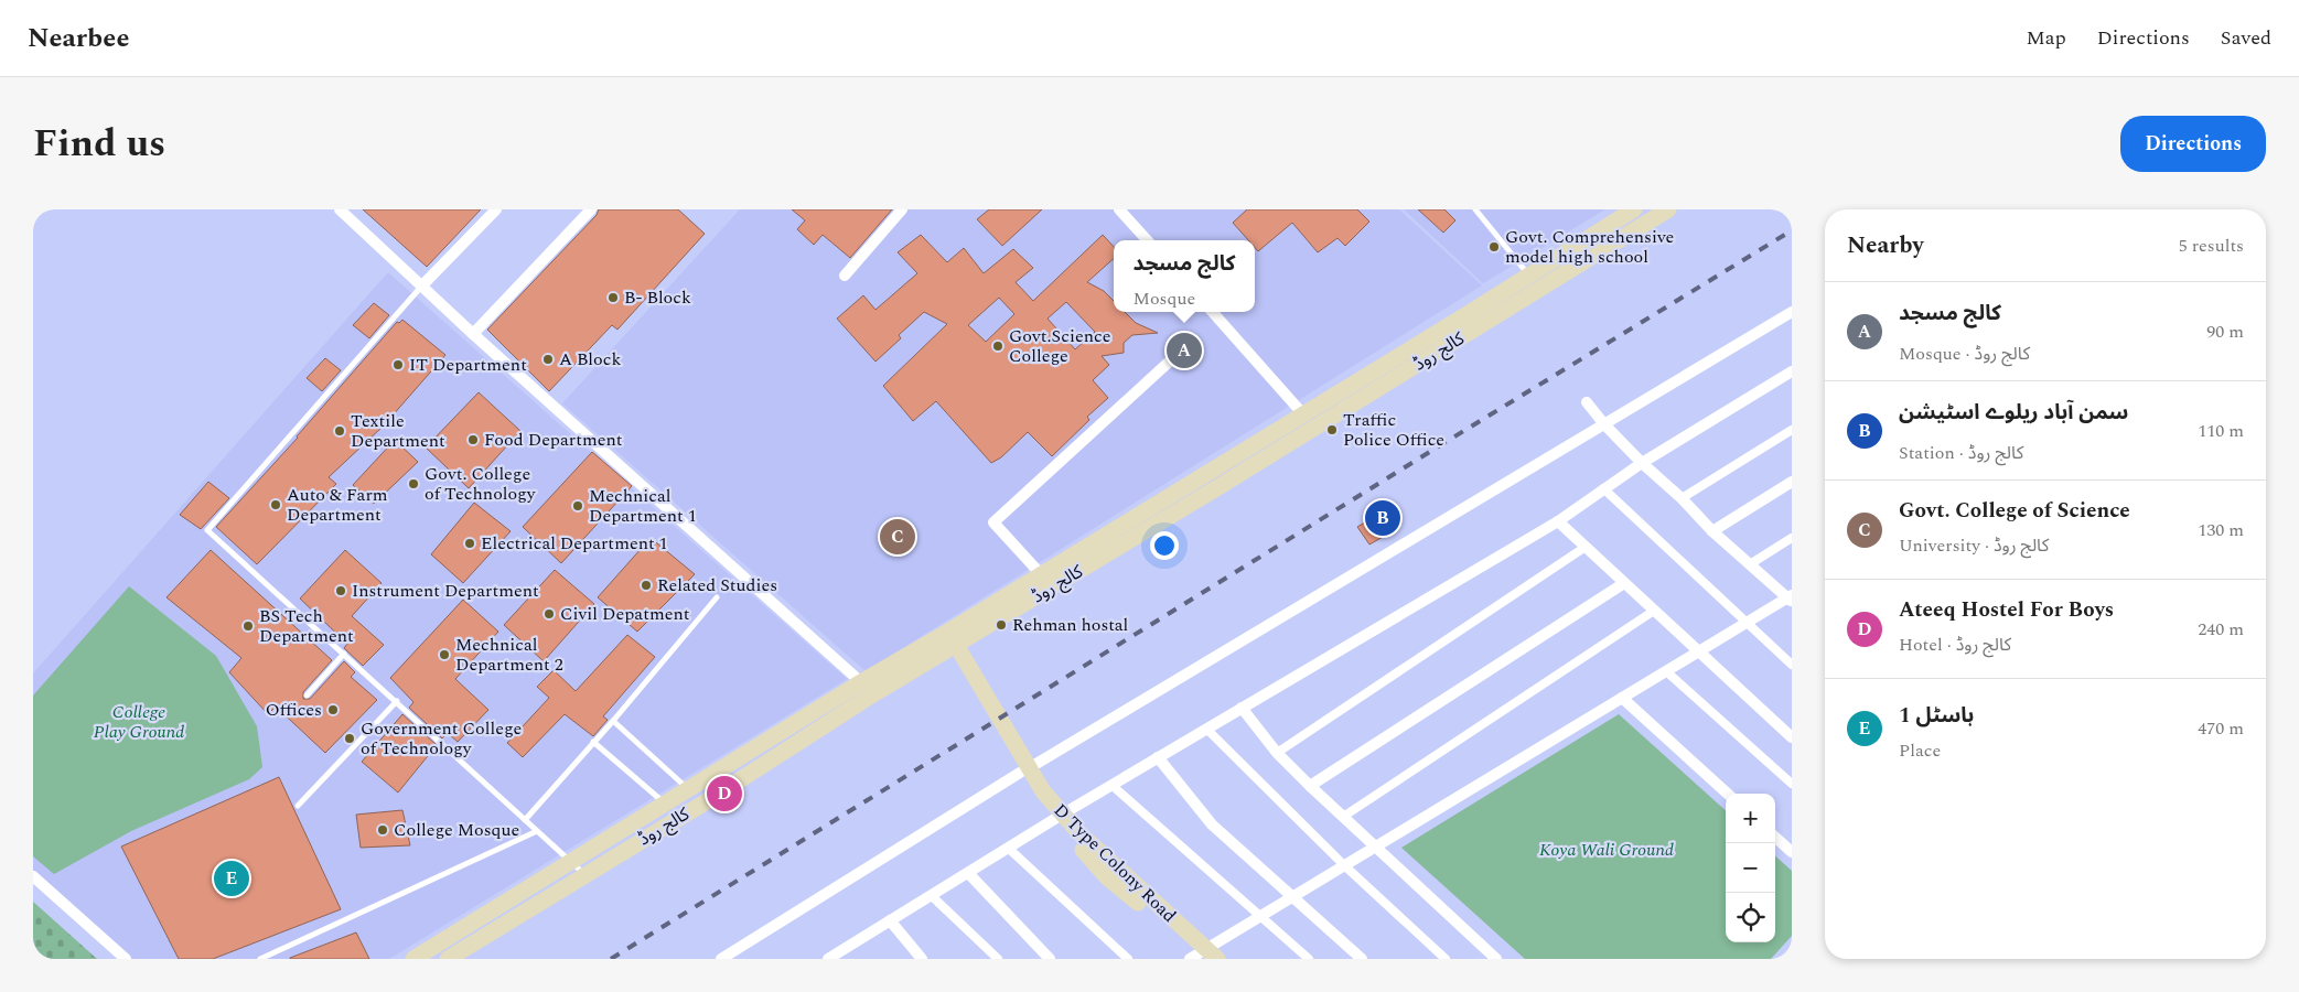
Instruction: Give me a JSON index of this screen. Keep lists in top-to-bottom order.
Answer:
{
  "streets": {
    "main road": ["کالج روڈ", "D Type Colony Road"]
  },
  "crossings": [
    ["کالج روڈ", "D Type Colony Road"]
  ],
  "parks": ["College Play Ground", "Koya Wali Ground"],
  "places": [
    "Govt. Comprehensive model high school",
    "B- Block",
    "Govt.Science College",
    "A Block",
    "IT Department",
    "Traffic Police Office",
    "Textile Department",
    "Food Department",
    "Govt. College of Technology",
    "Auto & Farm Department",
    "Mechnical Department 1",
    "Electrical Department 1",
    "Related Studies",
    "Instrument Department",
    "Civil Depatment",
    "Rehman hostal",
    "BS Tech Department",
    "Mechnical Department 2",
    "Offices",
    "Government College of Technology",
    "College Mosque"
  ],
  "page": {
    "header": "Nearbee",
    "nav": ["Map", "Directions", "Saved"],
    "title": "Find us",
    "buttons": "Directions",
    "heading": ["Nearby", "5 results"],
    "popup": ["کالج مسجد", "Mosque"],
    "list": [
      {
        "mark": "A",
        "name": "کالج مسجد",
        "note": "Mosque · کالج روڈ",
        "value": "90 m"
      },
      {
        "mark": "B",
        "name": "سمن آباد ریلوے اسٹیشن",
        "note": "Station · کالج روڈ",
        "value": "110 m"
      },
      {
        "mark": "C",
        "name": "Govt. College of Science",
        "note": "University · کالج روڈ",
        "value": "130 m"
      },
      {
        "mark": "D",
        "name": "Ateeq Hostel For Boys",
        "note": "Hotel · کالج روڈ",
        "value": "240 m"
      },
      {
        "mark": "E",
        "name": "ہاسٹل 1",
        "note": "Place",
        "value": "470 m"
      }
    ],
    "pins": [
      "A",
      "B",
      "C",
      "D",
      "E"
    ],
    "map_buttons": ["+", "−"]
  }
}
